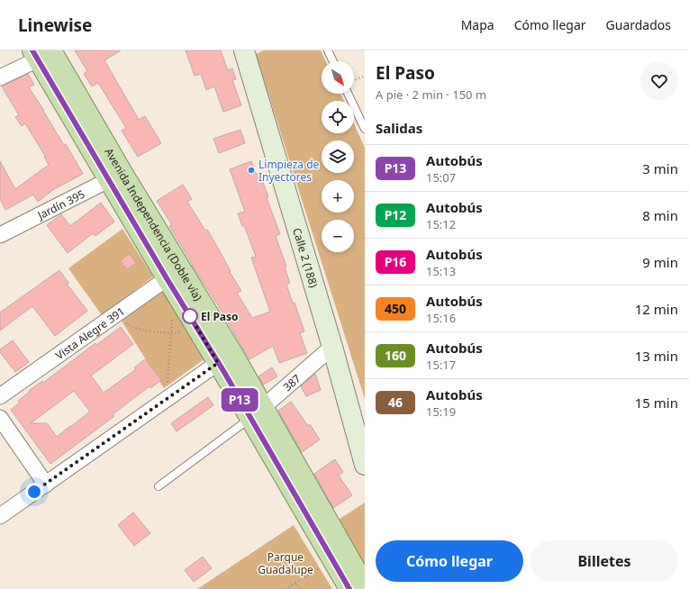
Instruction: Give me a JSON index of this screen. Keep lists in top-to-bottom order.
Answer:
{
  "streets": {
    "main road": ["Avenida Independencia (Doble vía)", "Calle 2 (188)"],
    "street": ["Jardín 395", "Vista Alegre 391", "387"]
  },
  "crossings": [
    ["Jardín 395", "Avenida Independencia (Doble vía)"],
    ["Avenida Independencia (Doble vía)", "Vista Alegre 391"],
    ["Avenida Independencia (Doble vía)", "387"],
    ["Calle 2 (188)", "387"]
  ],
  "parks": ["Parque Guadalupe"],
  "places": ["Limpieza de Inyectores", "El Paso"],
  "lines": ["bus line P13"],
  "north": "bottom right",
  "page": {
    "header": "Linewise",
    "nav": ["Mapa", "Cómo llegar", "Guardados"],
    "on_map": "P13",
    "heading": [
      ["El Paso", "A pie · 2 min · 150 m"],
      "Salidas"
    ],
    "map_buttons": ["+", "−"],
    "list": [
      {
        "mark": "P13",
        "name": "Autobús",
        "note": "15:07",
        "value": "3 min"
      },
      {
        "mark": "P12",
        "name": "Autobús",
        "note": "15:12",
        "value": "8 min"
      },
      {
        "mark": "P16",
        "name": "Autobús",
        "note": "15:13",
        "value": "9 min"
      },
      {
        "mark": "450",
        "name": "Autobús",
        "note": "15:16",
        "value": "12 min"
      },
      {
        "mark": "160",
        "name": "Autobús",
        "note": "15:17",
        "value": "13 min"
      },
      {
        "mark": "46",
        "name": "Autobús",
        "note": "15:19",
        "value": "15 min"
      }
    ],
    "buttons": ["Cómo llegar", "Billetes"]
  }
}
